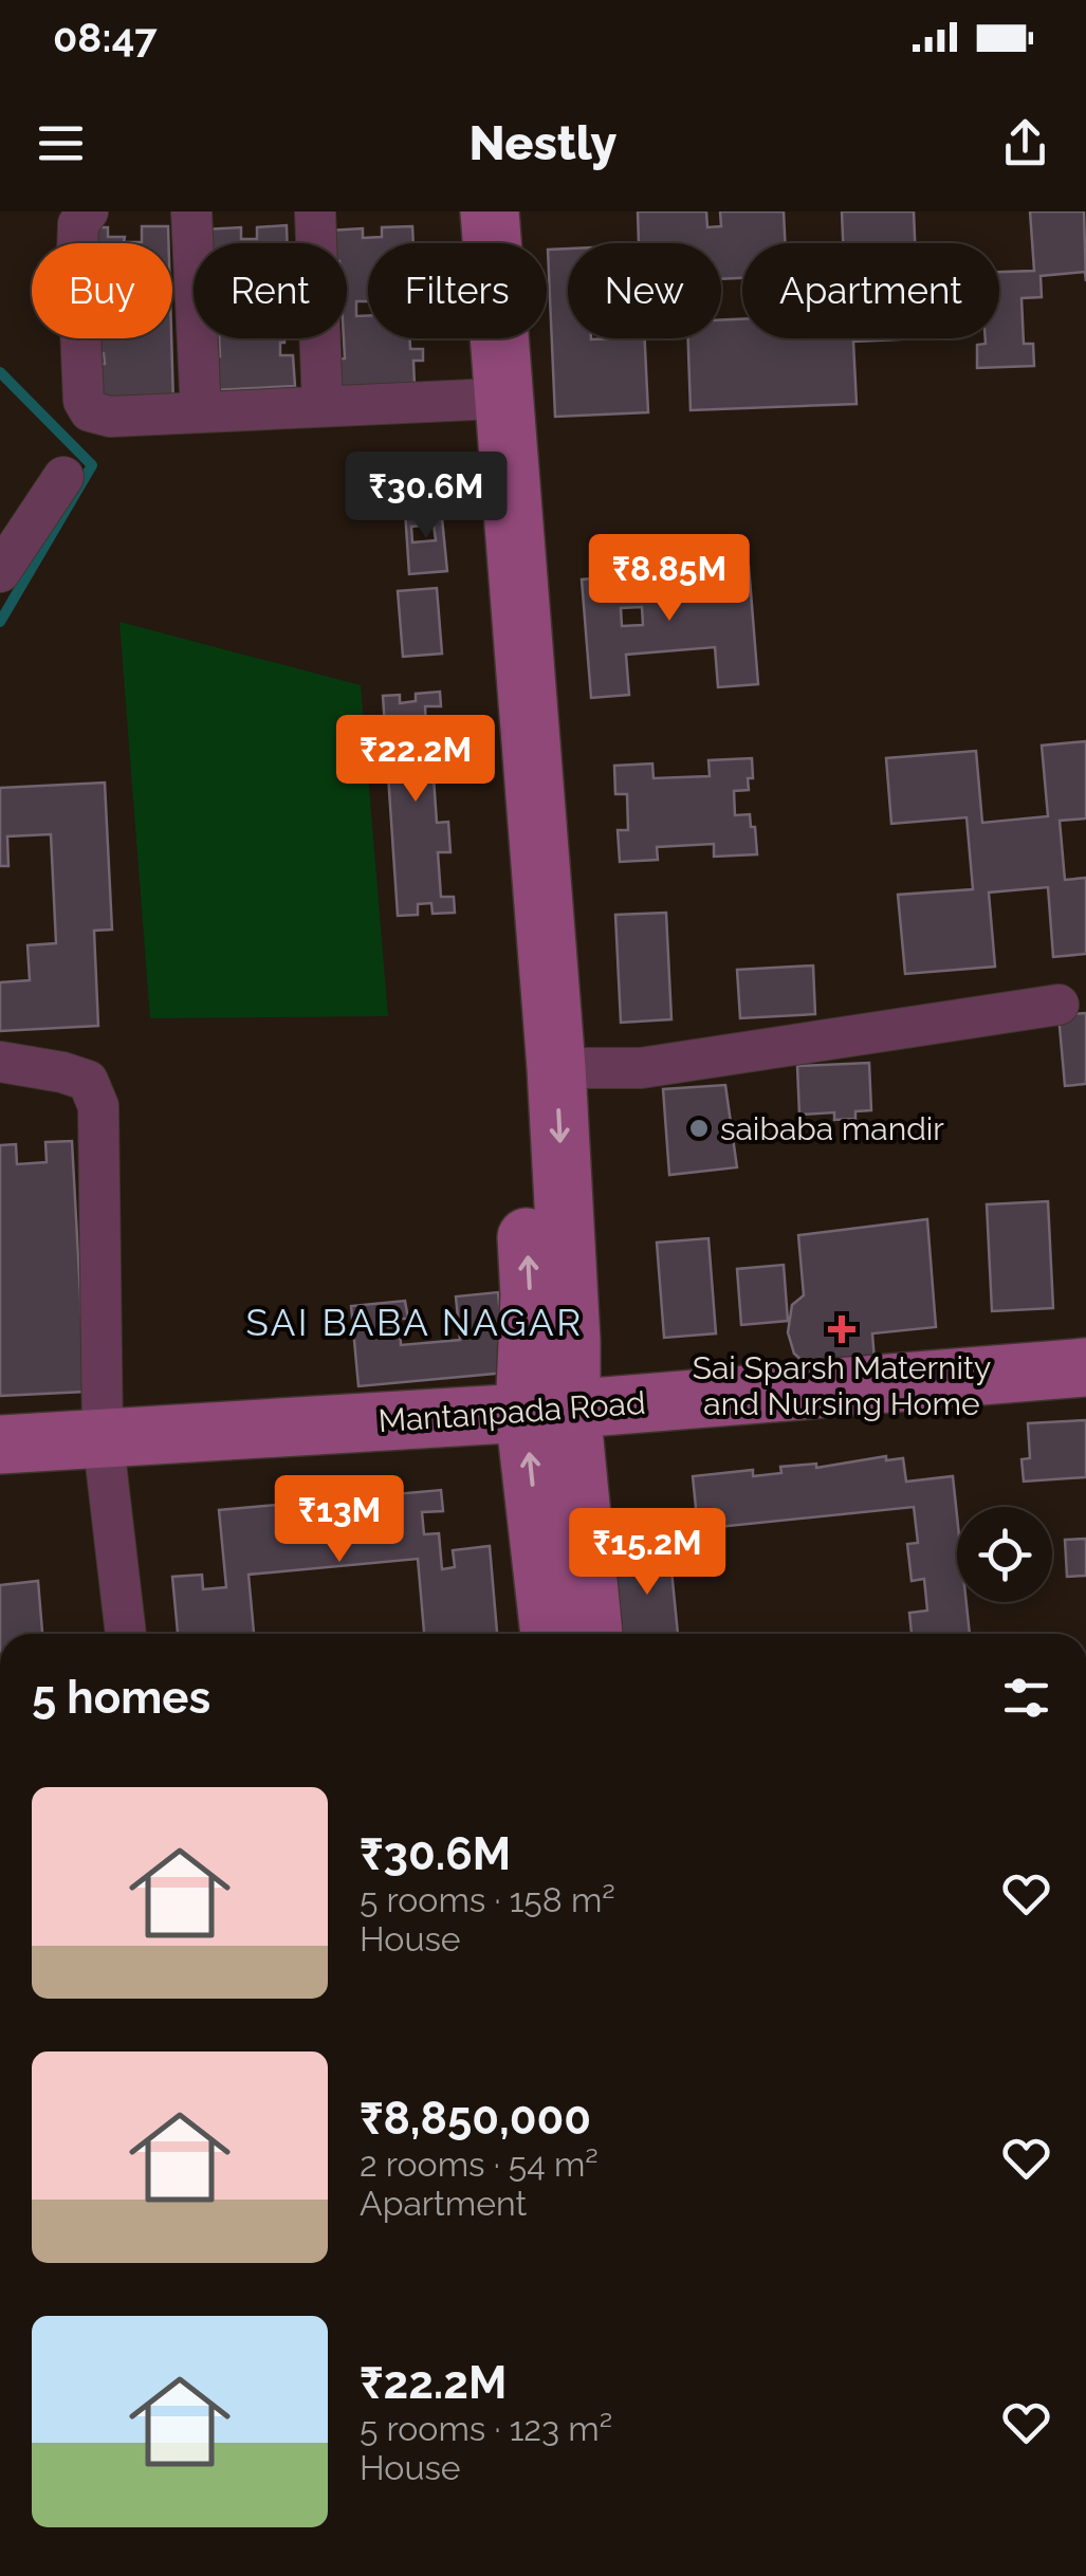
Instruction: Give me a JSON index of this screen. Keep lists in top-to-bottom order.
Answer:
{
  "streets": {
    "street": ["Mantanpada Road"]
  },
  "districts": ["SAI BABA NAGAR"],
  "places": {
    "other": ["saibaba mandir"],
    "health": ["Sai Sparsh Maternity and Nursing Home"]
  },
  "page": {
    "status": "08:47",
    "header": "Nestly",
    "chip": [
      "Buy",
      "Rent",
      "Filters",
      "New",
      "Apartment"
    ],
    "price": [
      "₹30.6M",
      "₹8.85M",
      "₹22.2M",
      "₹13M",
      "₹15.2M"
    ],
    "heading": "5 homes",
    "list": [
      {
        "name": "₹30.6M",
        "note": "5 rooms · 158 m² · House"
      },
      {
        "name": "₹8,850,000",
        "note": "2 rooms · 54 m² · Apartment"
      },
      {
        "name": "₹22.2M",
        "note": "5 rooms · 123 m² · House"
      }
    ]
  }
}
